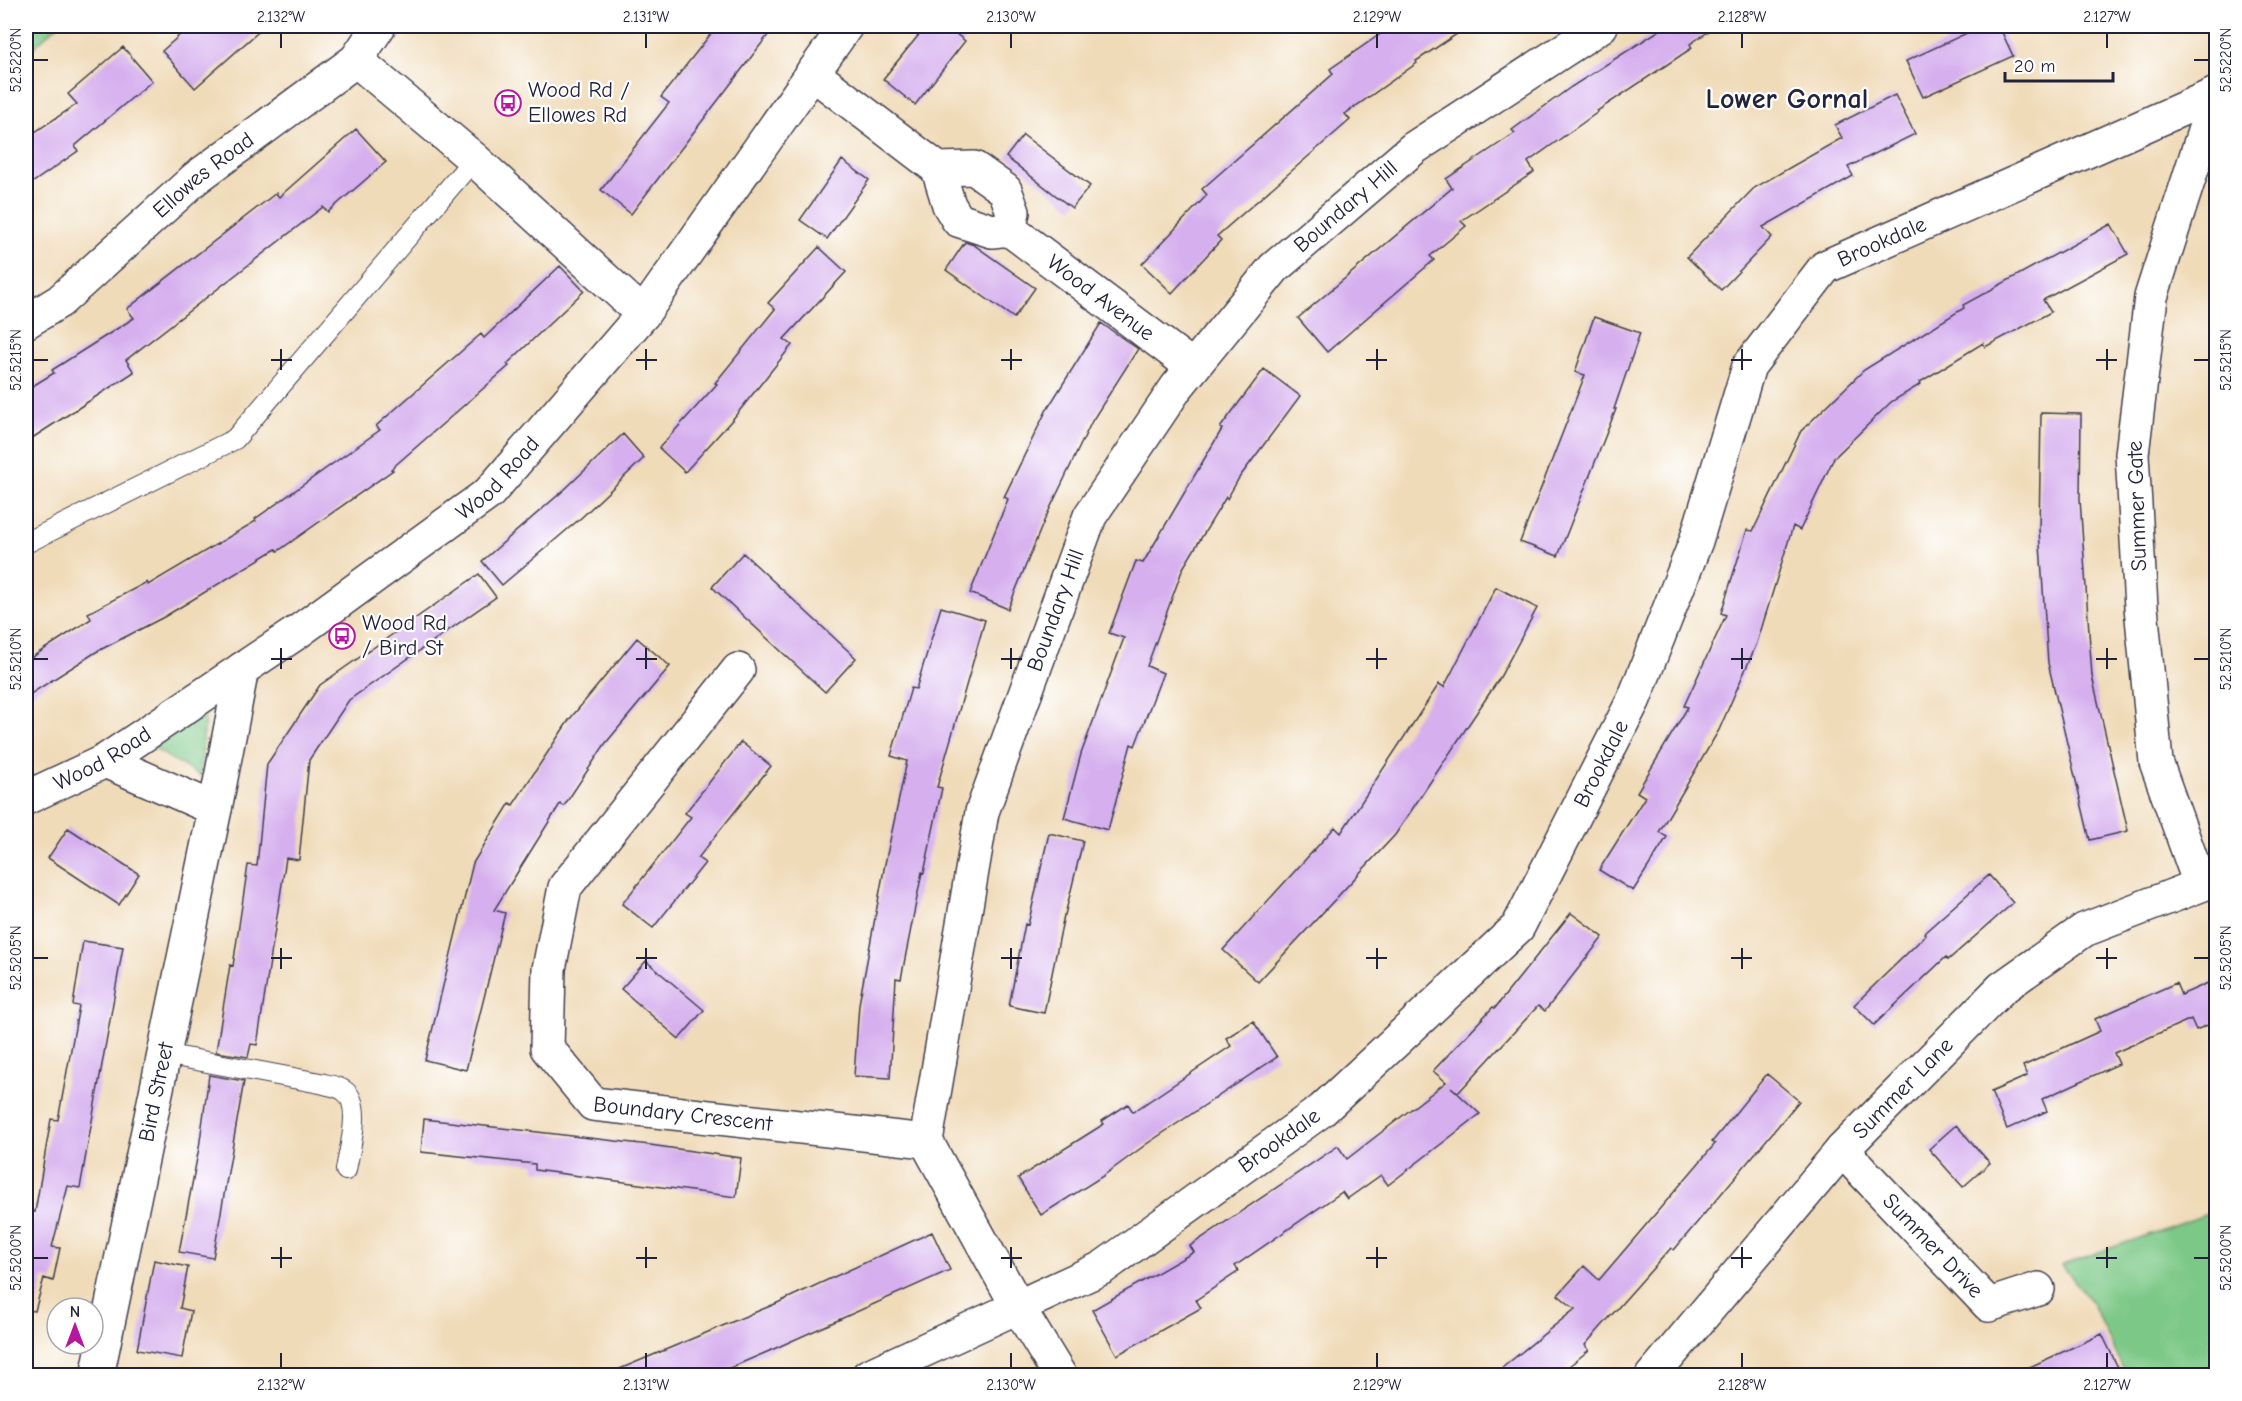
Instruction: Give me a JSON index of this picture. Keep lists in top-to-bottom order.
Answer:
{
  "streets": {
    "street": [
      "Ellowes Road",
      "Boundary Hill",
      "Brookdale",
      "Wood Avenue",
      "Wood Road",
      "Summer Gate",
      "Summer Lane",
      "Bird Street",
      "Boundary Crescent",
      "Summer Drive"
    ]
  },
  "crossings": [
    ["Boundary Hill", "Wood Avenue"],
    ["Boundary Hill", "Boundary Crescent"],
    ["Brookdale", "Summer Gate"],
    ["Wood Road", "Bird Street"],
    ["Summer Gate", "Summer Lane"],
    ["Summer Lane", "Summer Drive"]
  ],
  "districts": ["Lower Gornal"],
  "places": {
    "bus stop": ["Wood Rd / Ellowes Rd", "Wood Rd / Bird St"]
  },
  "scale_bar": "20 m",
  "north": "top",
  "coordinates": [
    "2.132°W",
    "2.131°W",
    "2.130°W",
    "2.129°W",
    "2.128°W",
    "2.127°W",
    "52.5220°N",
    "52.5215°N",
    "52.5210°N",
    "52.5205°N",
    "52.5200°N"
  ]
}
